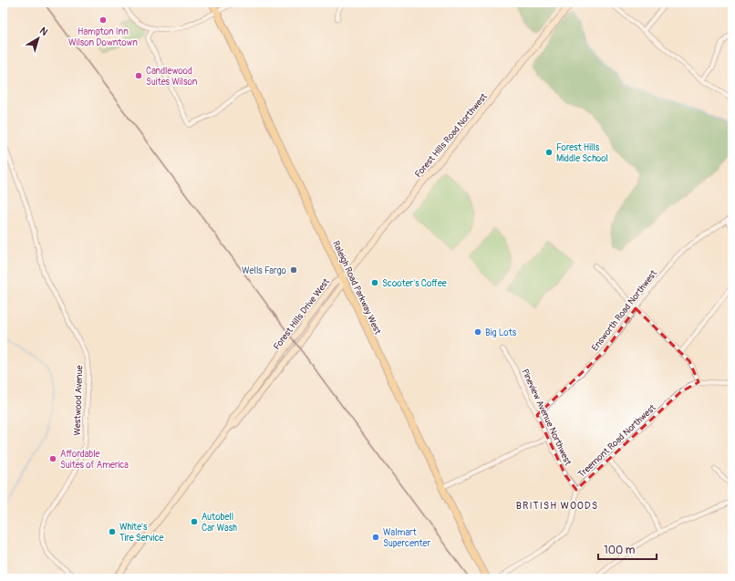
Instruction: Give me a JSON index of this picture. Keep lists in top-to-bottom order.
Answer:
{
  "streets": {
    "main road": ["Forest Hills Road Northwest", "Raleigh Road Parkway West", "Forest Hills Drive West"],
    "street": [
      "Ensworth Road Northwest",
      "Westwood Avenue",
      "Pineview Avenue Northwest",
      "Treemont Road Northwest"
    ]
  },
  "crossings": [
    ["Forest Hills Road Northwest", "Raleigh Road Parkway West"],
    ["Forest Hills Road Northwest", "Forest Hills Drive West"],
    ["Raleigh Road Parkway West", "Forest Hills Drive West"],
    ["Ensworth Road Northwest", "Pineview Avenue Northwest"],
    ["Pineview Avenue Northwest", "Treemont Road Northwest"]
  ],
  "districts": ["BRITISH WOODS"],
  "places": [
    "Hampton Inn Wilson Downtown",
    "Candlewood Suites Wilson",
    "Forest Hills Middle School",
    "Wells Fargo",
    "Scooter's Coffee",
    "Big Lots",
    "Affordable Suites of America",
    "Autobell Car Wash",
    "White's Tire Service",
    "Walmart Supercenter"
  ],
  "scale_bar": "100 m",
  "north": "top right"
}
